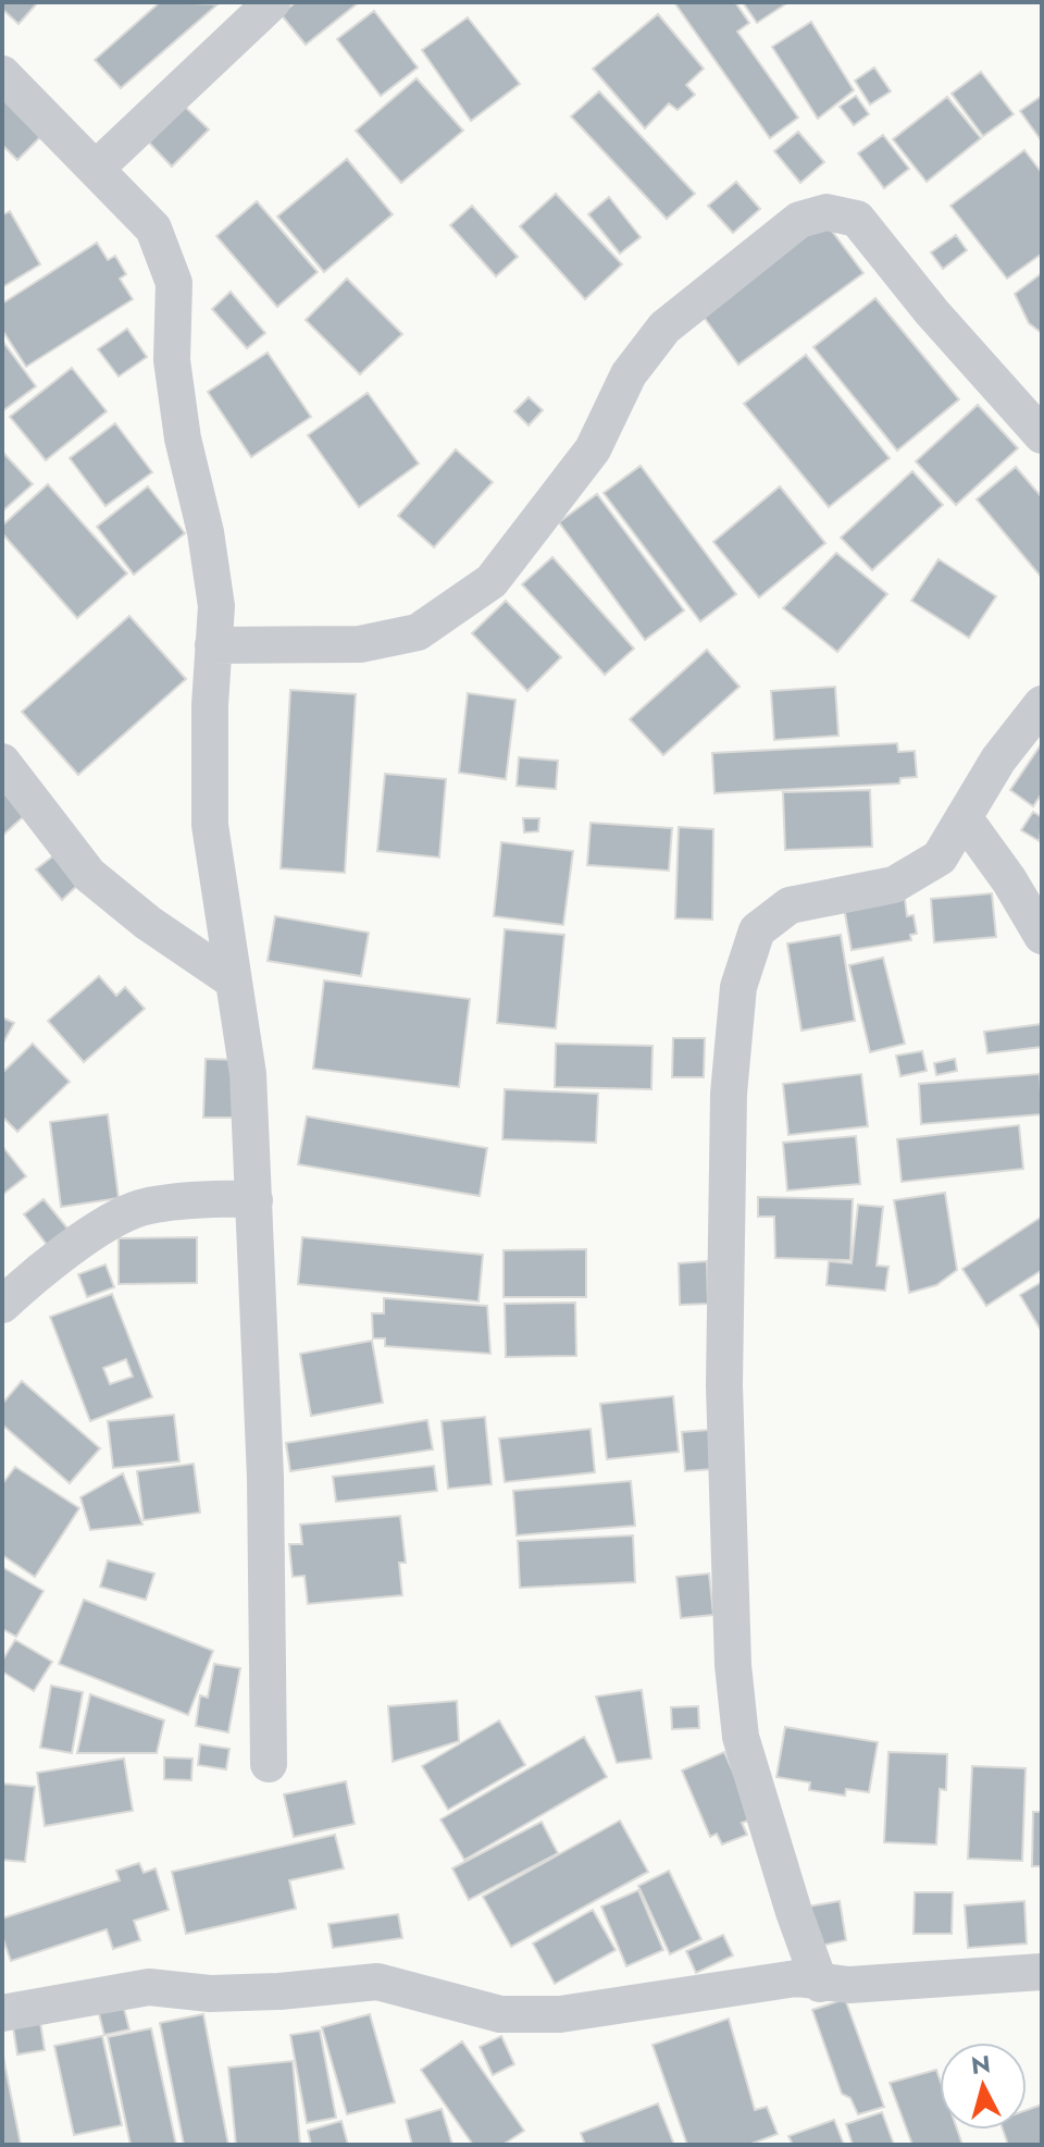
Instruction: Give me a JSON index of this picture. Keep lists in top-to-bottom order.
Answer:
{
  "north": "top"
}
